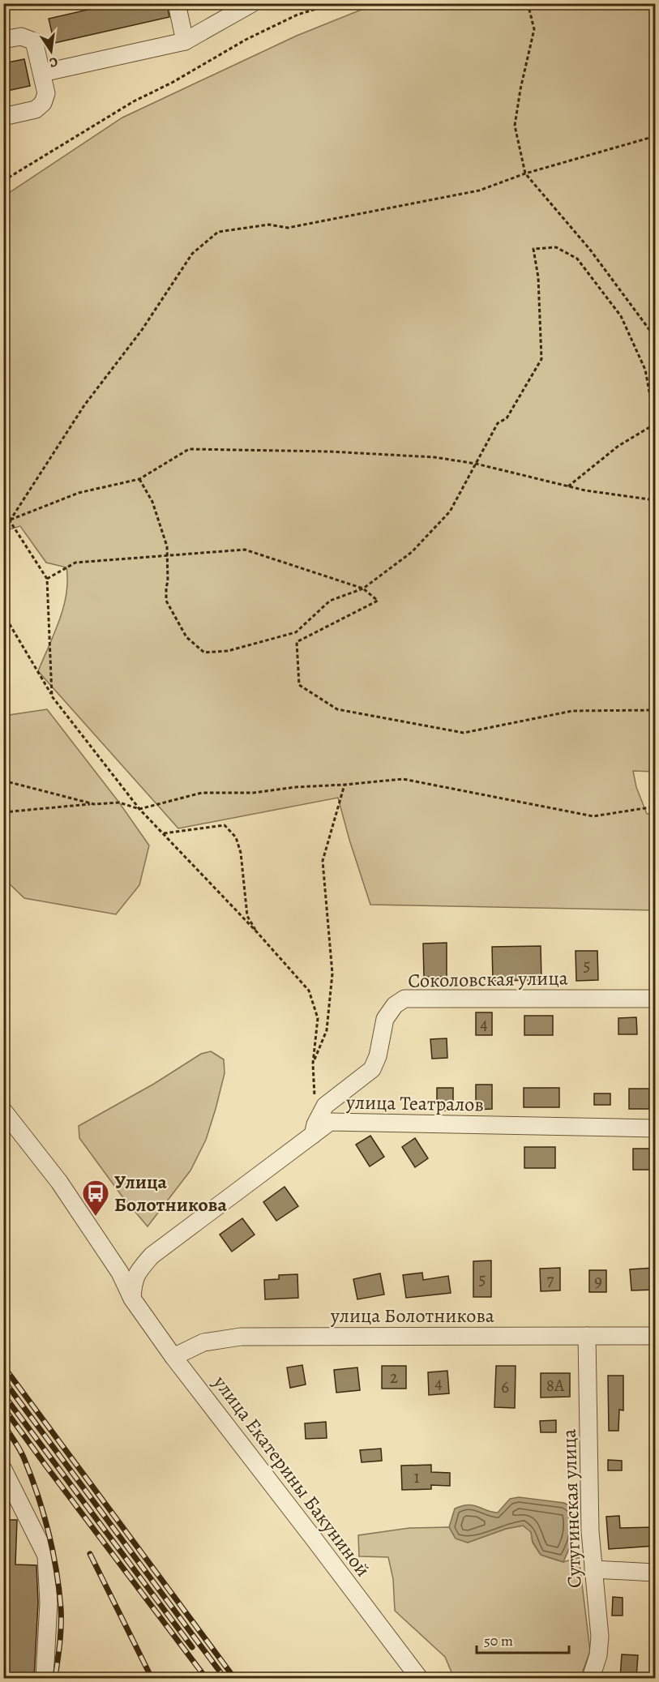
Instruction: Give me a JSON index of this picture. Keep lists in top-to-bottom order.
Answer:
{
  "streets": {
    "street": [
      "Соколовская улица",
      "улица Театралов",
      "улица Болотникова",
      "улица Екатерины Бакуниной",
      "Сутугинская улица"
    ]
  },
  "crossings": [
    ["Соколовская улица", "улица Театралов"],
    ["улица Театралов", "улица Екатерины Бакуниной"],
    ["улица Болотникова", "улица Екатерины Бакуниной"],
    ["улица Болотникова", "Сутугинская улица"]
  ],
  "places": {
    "bus stop": ["Улица Болотникова"]
  },
  "house_numbers": [
    "5",
    "4",
    "5",
    "7",
    "9",
    "2",
    "4",
    "8А",
    "6",
    "1"
  ],
  "scale_bar": "50 m",
  "north": "bottom"
}
